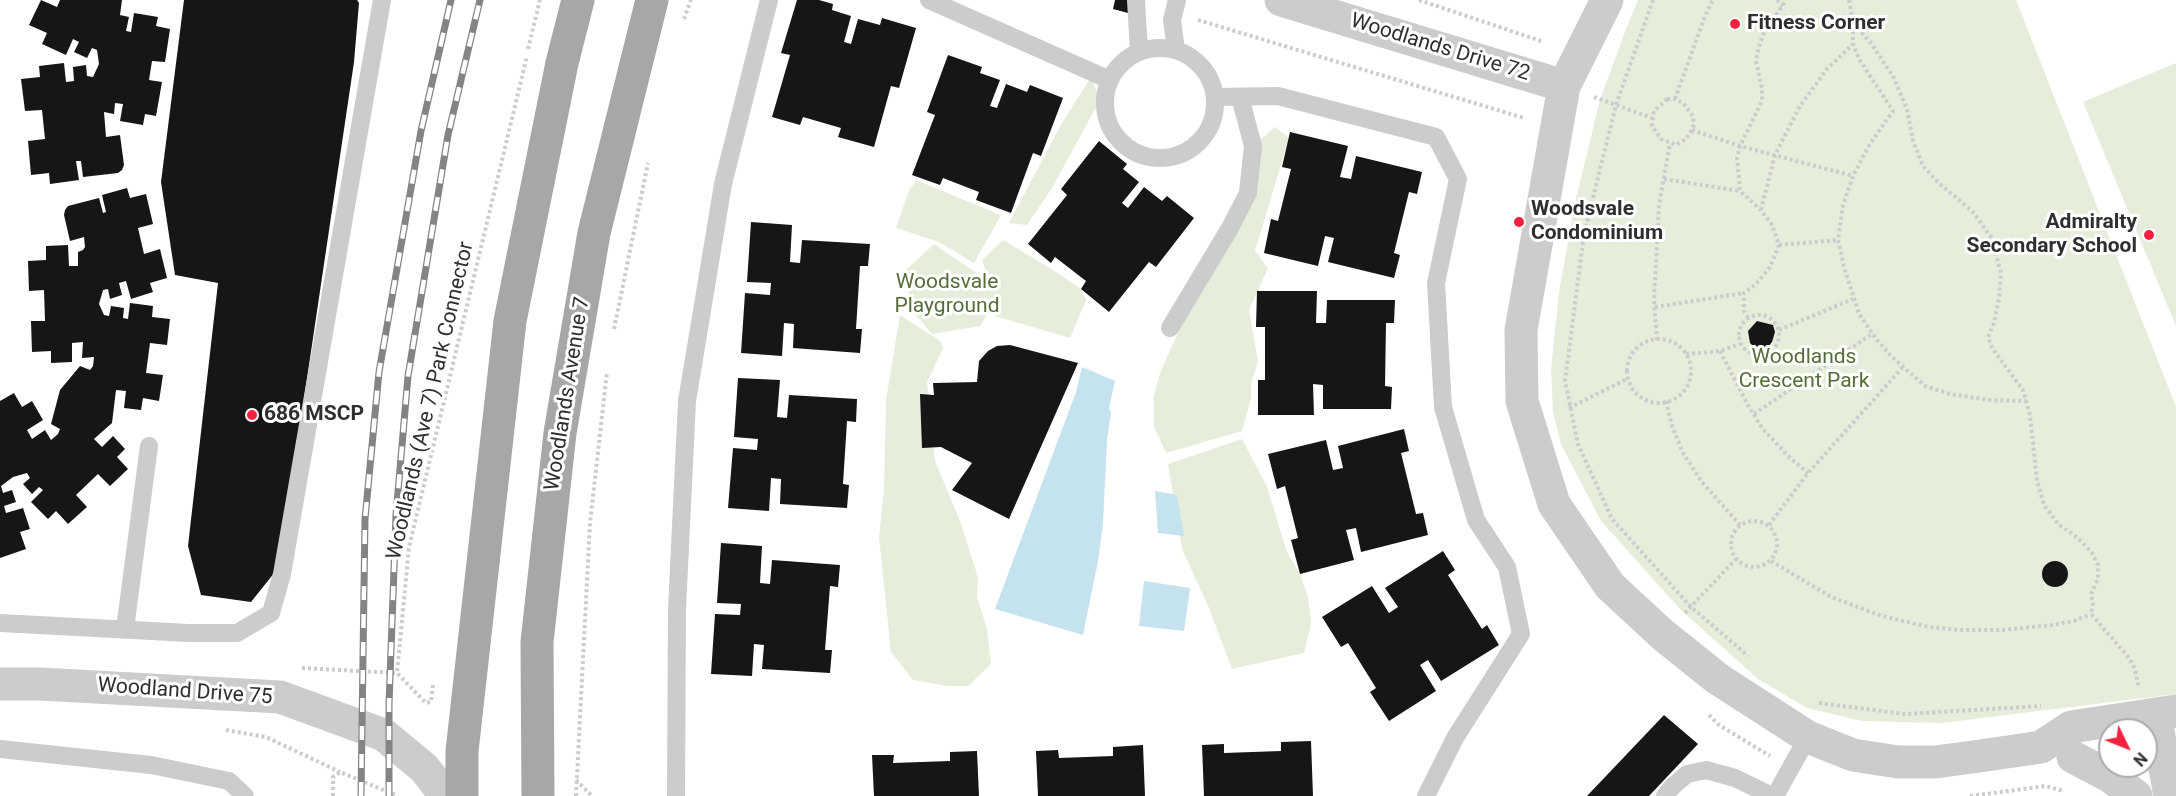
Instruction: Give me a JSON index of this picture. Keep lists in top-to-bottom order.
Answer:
{
  "streets": {
    "main road": ["Woodlands Avenue 7"],
    "street": ["Woodlands Drive 72", "Woodland Drive 75"],
    "path": ["Woodlands (Ave 7) Park Connector"]
  },
  "parks": ["Woodsvale Playground", "Woodlands Crescent Park"],
  "places": [
    "Fitness Corner",
    "Woodsvale Condominium",
    "Admiralty Secondary School",
    "686 MSCP"
  ],
  "north": "bottom right"
}
